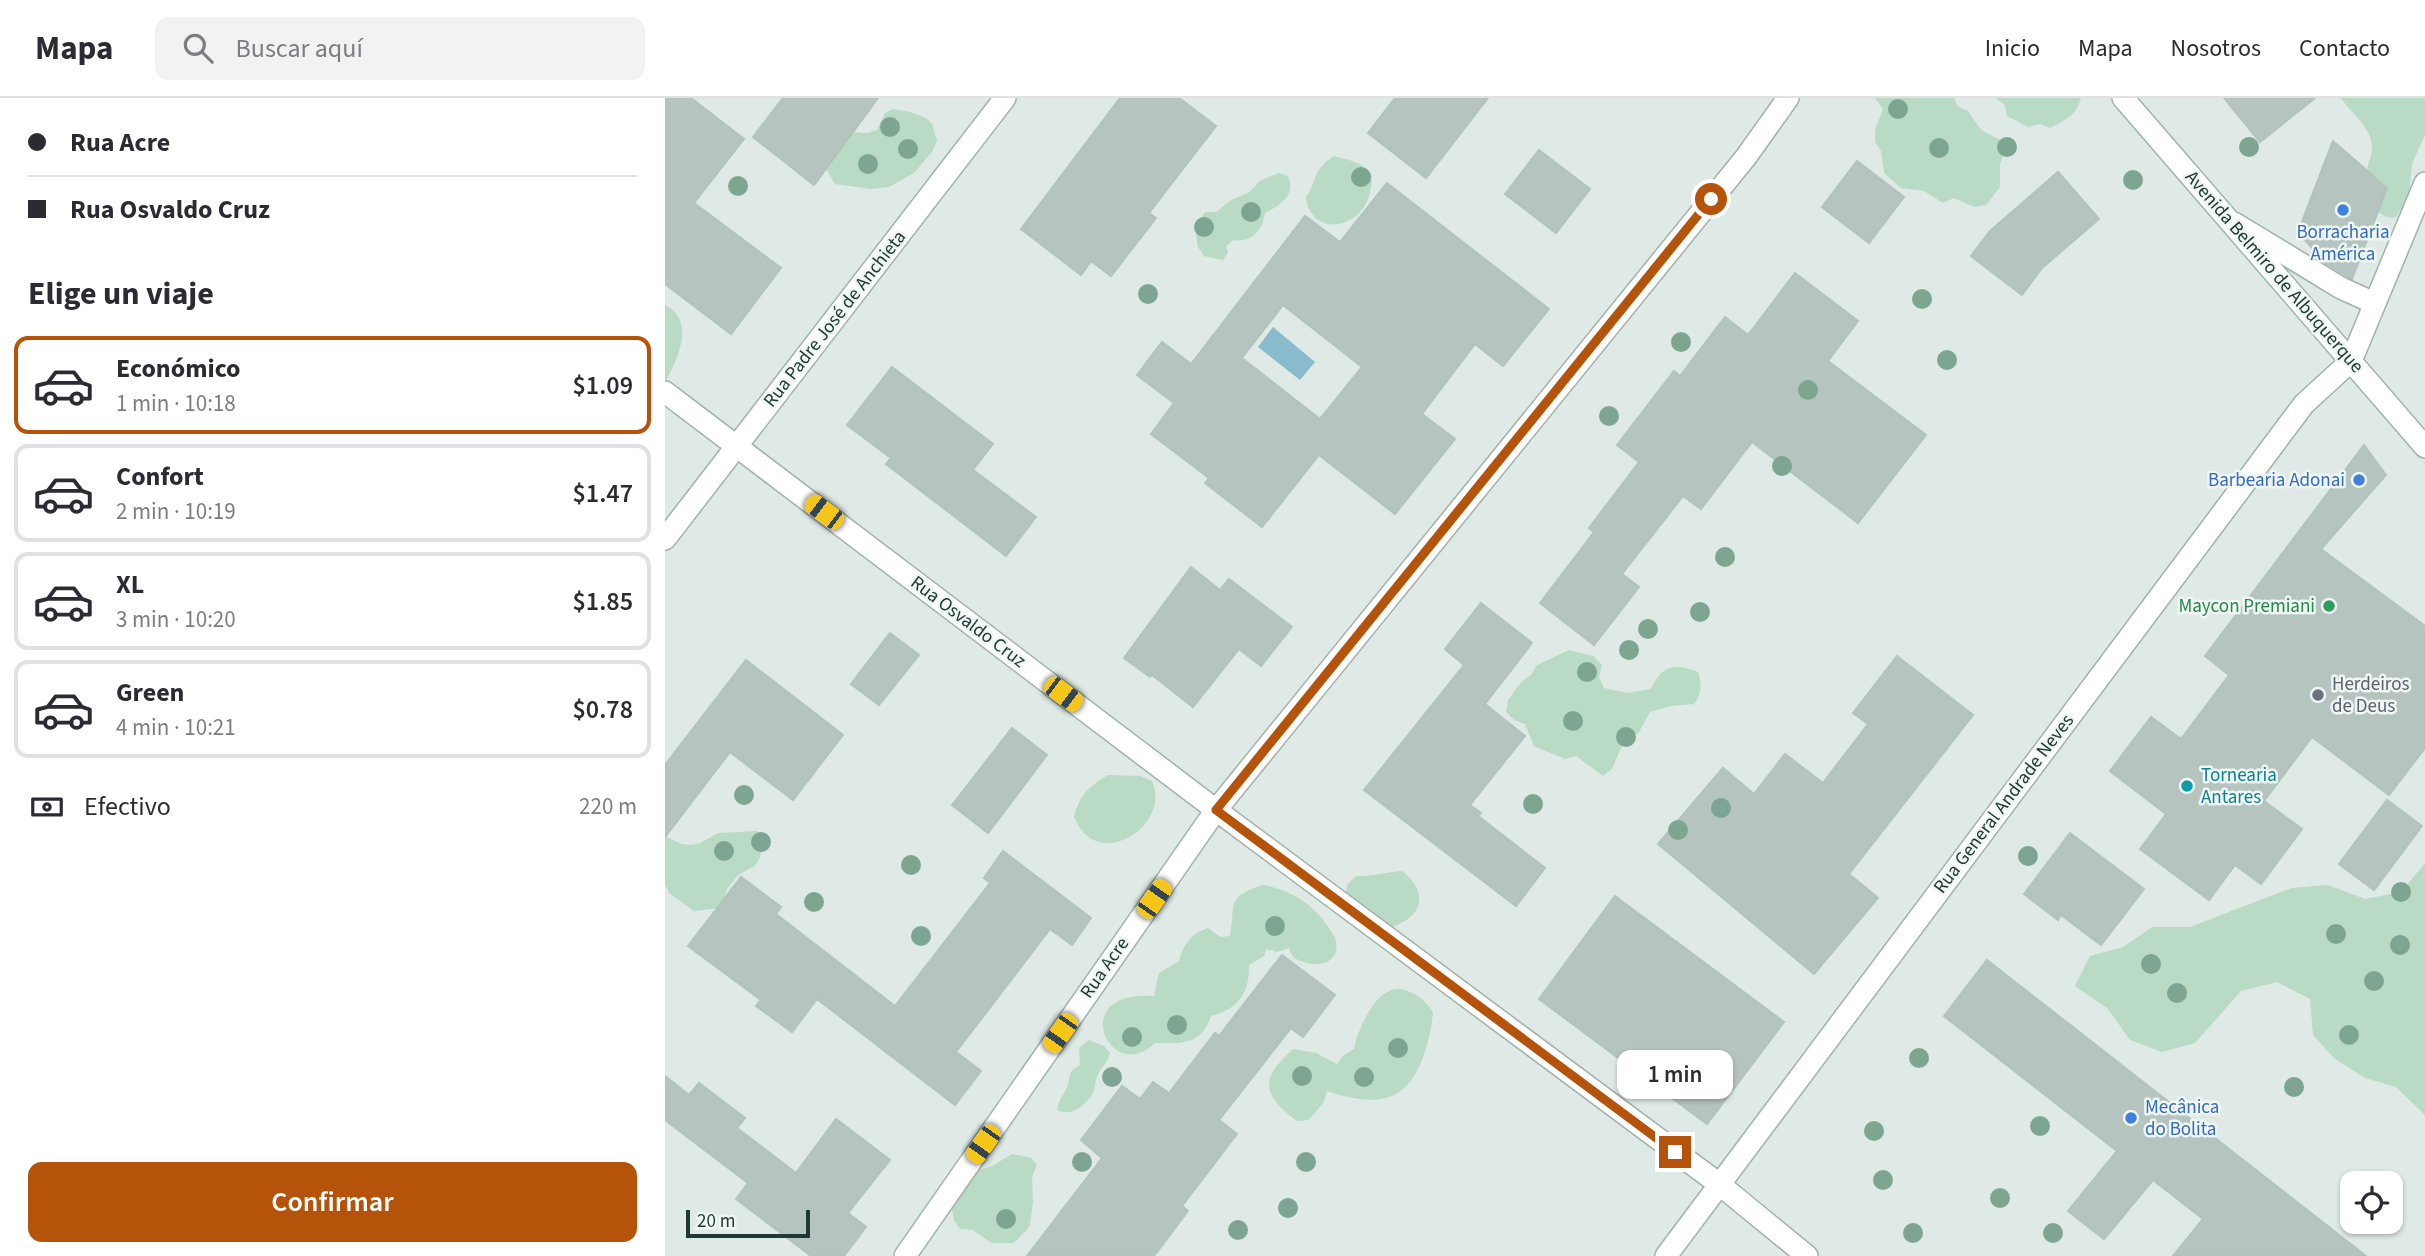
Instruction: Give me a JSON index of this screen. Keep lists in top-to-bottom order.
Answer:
{
  "streets": {
    "street": [
      "Avenida Belmiro de Albuquerque",
      "Rua Padre José de Anchieta",
      "Rua Osvaldo Cruz",
      "Rua General Andrade Neves",
      "Rua Acre"
    ]
  },
  "crossings": [
    ["Avenida Belmiro de Albuquerque", "Rua General Andrade Neves"],
    ["Rua Padre José de Anchieta", "Rua Osvaldo Cruz"],
    ["Rua Osvaldo Cruz", "Rua General Andrade Neves"],
    ["Rua Osvaldo Cruz", "Rua Acre"]
  ],
  "places": [
    "Borracharia América",
    "Barbearia Adonai",
    "Maycon Premiani",
    "Herdeiros de Deus",
    "Tornearia Antares",
    "Mecânica do Bolita"
  ],
  "scale_bar": "20 m",
  "page": {
    "header": "Mapa",
    "search": "Buscar aquí",
    "nav": [
      "Inicio",
      "Mapa",
      "Nosotros",
      "Contacto"
    ],
    "banner": ["Rua Acre", "Rua Osvaldo Cruz"],
    "heading": "Elige un viaje",
    "list": [
      {
        "name": "Económico",
        "note": "1 min · 10:18",
        "value": "$1.09"
      },
      {
        "name": "Confort",
        "note": "2 min · 10:19",
        "value": "$1.47"
      },
      {
        "name": "XL",
        "note": "3 min · 10:20",
        "value": "$1.85"
      },
      {
        "name": "Green",
        "note": "4 min · 10:21",
        "value": "$0.78"
      }
    ],
    "pay": ["Efectivo", "220 m"],
    "bubble": "1 min",
    "buttons": "Confirmar",
    "scale": "20 m"
  }
}
